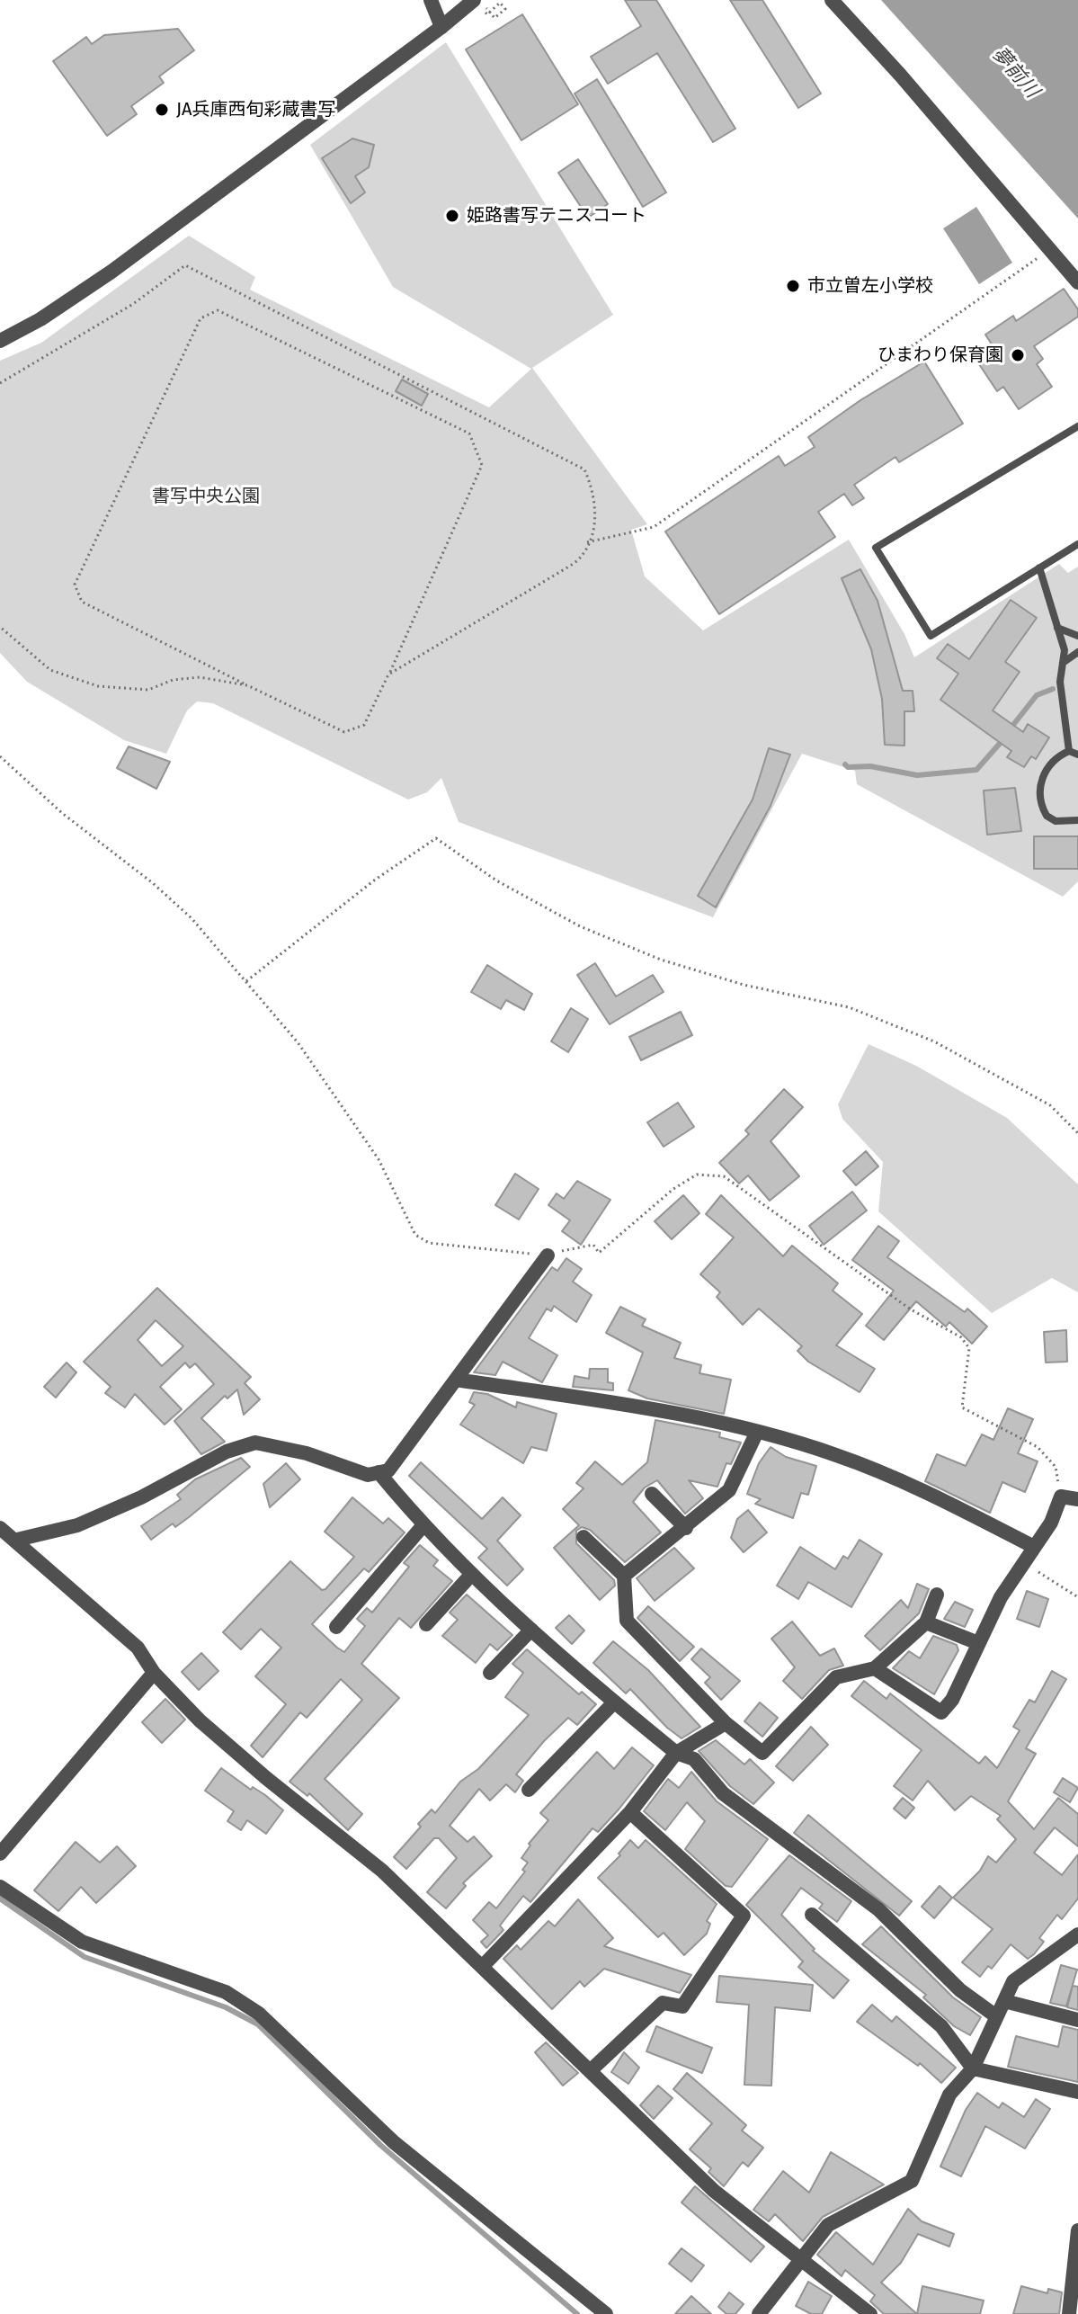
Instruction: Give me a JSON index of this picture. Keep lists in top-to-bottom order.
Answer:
{
  "water": ["夢前川"],
  "parks": ["書写中央公園"],
  "places": [
    "JA兵庫西旬彩蔵書写",
    "姫路書写テニスコート",
    "市立曽左小学校",
    "ひまわり保育園"
  ]
}
